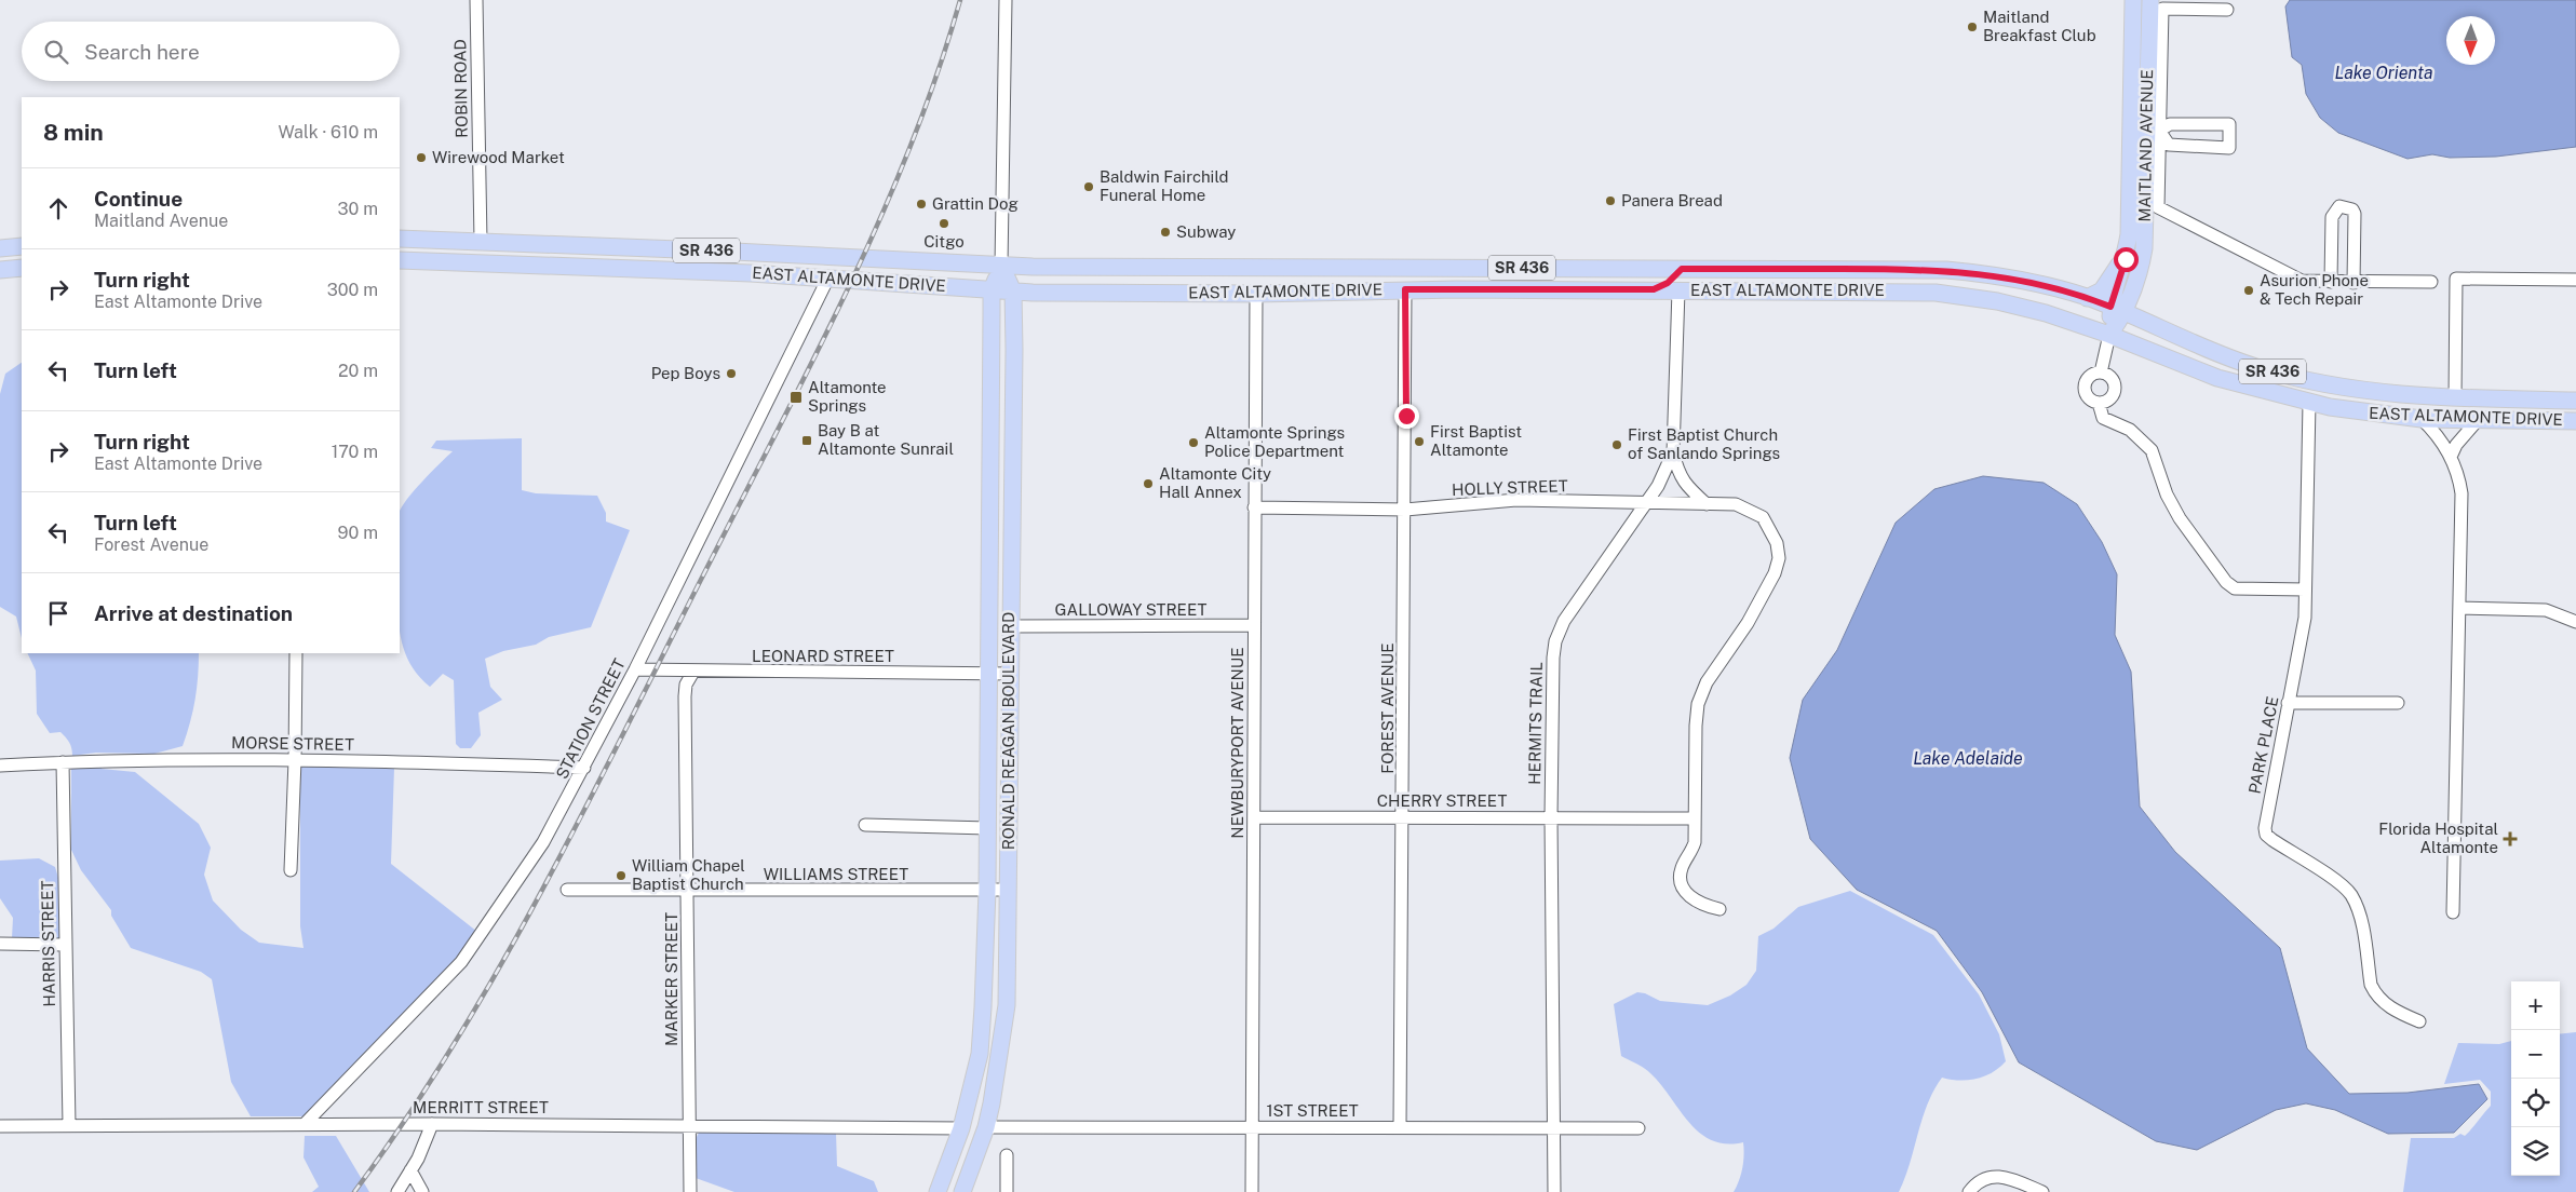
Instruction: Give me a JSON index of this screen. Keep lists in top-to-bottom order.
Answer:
{
  "streets": {
    "main road": [
      "MAITLAND AVENUE",
      "SR 436",
      "EAST ALTAMONTE DRIVE",
      "RONALD REAGAN BOULEVARD"
    ],
    "street": [
      "ROBIN ROAD",
      "HOLLY STREET",
      "GALLOWAY STREET",
      "LEONARD STREET",
      "FOREST AVENUE",
      "STATION STREET",
      "HERMITS TRAIL",
      "NEWBURYPORT AVENUE",
      "MORSE STREET",
      "PARK PLACE",
      "CHERRY STREET",
      "WILLIAMS STREET",
      "HARRIS STREET",
      "MARKER STREET",
      "MERRITT STREET",
      "1ST STREET"
    ]
  },
  "crossings": [
    ["ROBIN ROAD", "EAST ALTAMONTE DRIVE"],
    ["MAITLAND AVENUE", "SR 436"],
    ["MAITLAND AVENUE", "EAST ALTAMONTE DRIVE"],
    ["SR 436", "EAST ALTAMONTE DRIVE"],
    ["EAST ALTAMONTE DRIVE", "FOREST AVENUE"],
    ["EAST ALTAMONTE DRIVE", "STATION STREET"],
    ["EAST ALTAMONTE DRIVE", "HERMITS TRAIL"],
    ["EAST ALTAMONTE DRIVE", "RONALD REAGAN BOULEVARD"],
    ["EAST ALTAMONTE DRIVE", "NEWBURYPORT AVENUE"],
    ["EAST ALTAMONTE DRIVE", "PARK PLACE"],
    ["HOLLY STREET", "FOREST AVENUE"],
    ["HOLLY STREET", "HERMITS TRAIL"],
    ["HOLLY STREET", "NEWBURYPORT AVENUE"],
    ["HOLLY STREET", "CHERRY STREET"],
    ["GALLOWAY STREET", "RONALD REAGAN BOULEVARD"],
    ["GALLOWAY STREET", "NEWBURYPORT AVENUE"],
    ["LEONARD STREET", "STATION STREET"],
    ["LEONARD STREET", "RONALD REAGAN BOULEVARD"],
    ["LEONARD STREET", "MARKER STREET"],
    ["FOREST AVENUE", "CHERRY STREET"],
    ["FOREST AVENUE", "1ST STREET"],
    ["STATION STREET", "MORSE STREET"],
    ["STATION STREET", "MERRITT STREET"],
    ["HERMITS TRAIL", "CHERRY STREET"],
    ["HERMITS TRAIL", "1ST STREET"],
    ["RONALD REAGAN BOULEVARD", "WILLIAMS STREET"],
    ["RONALD REAGAN BOULEVARD", "MERRITT STREET"],
    ["RONALD REAGAN BOULEVARD", "1ST STREET"],
    ["NEWBURYPORT AVENUE", "CHERRY STREET"],
    ["NEWBURYPORT AVENUE", "1ST STREET"],
    ["MORSE STREET", "HARRIS STREET"],
    ["WILLIAMS STREET", "MARKER STREET"],
    ["HARRIS STREET", "MERRITT STREET"],
    ["MARKER STREET", "MERRITT STREET"]
  ],
  "water": ["Lake Orienta", "Lake Adelaide"],
  "places": {
    "other": [
      "Maitland Breakfast Club",
      "Wirewood Market",
      "Baldwin Fairchild Funeral Home",
      "Panera Bread",
      "Grattin Dog",
      "Citgo",
      "Subway",
      "Asurion Phone & Tech Repair",
      "Pep Boys",
      "First Baptist Altamonte",
      "Altamonte Springs Police Department",
      "First Baptist Church of Sanlando Springs",
      "Altamonte City Hall Annex",
      "William Chapel Baptist Church"
    ],
    "transit": ["Altamonte Springs", "Bay B at Altamonte Sunrail"],
    "health": ["Florida Hospital Altamonte"]
  },
  "north": "bottom",
  "page": {
    "search": "Search here",
    "heading": ["8 min", "Walk · 610 m"],
    "list": [
      ["Continue", "Maitland Avenue", "30 m"],
      ["Turn right", "East Altamonte Drive", "300 m"],
      ["Turn left", "20 m"],
      ["Turn right", "East Altamonte Drive", "170 m"],
      ["Turn left", "Forest Avenue", "90 m"],
      "Arrive at destination"
    ],
    "map_buttons": ["+", "−"]
  }
}
